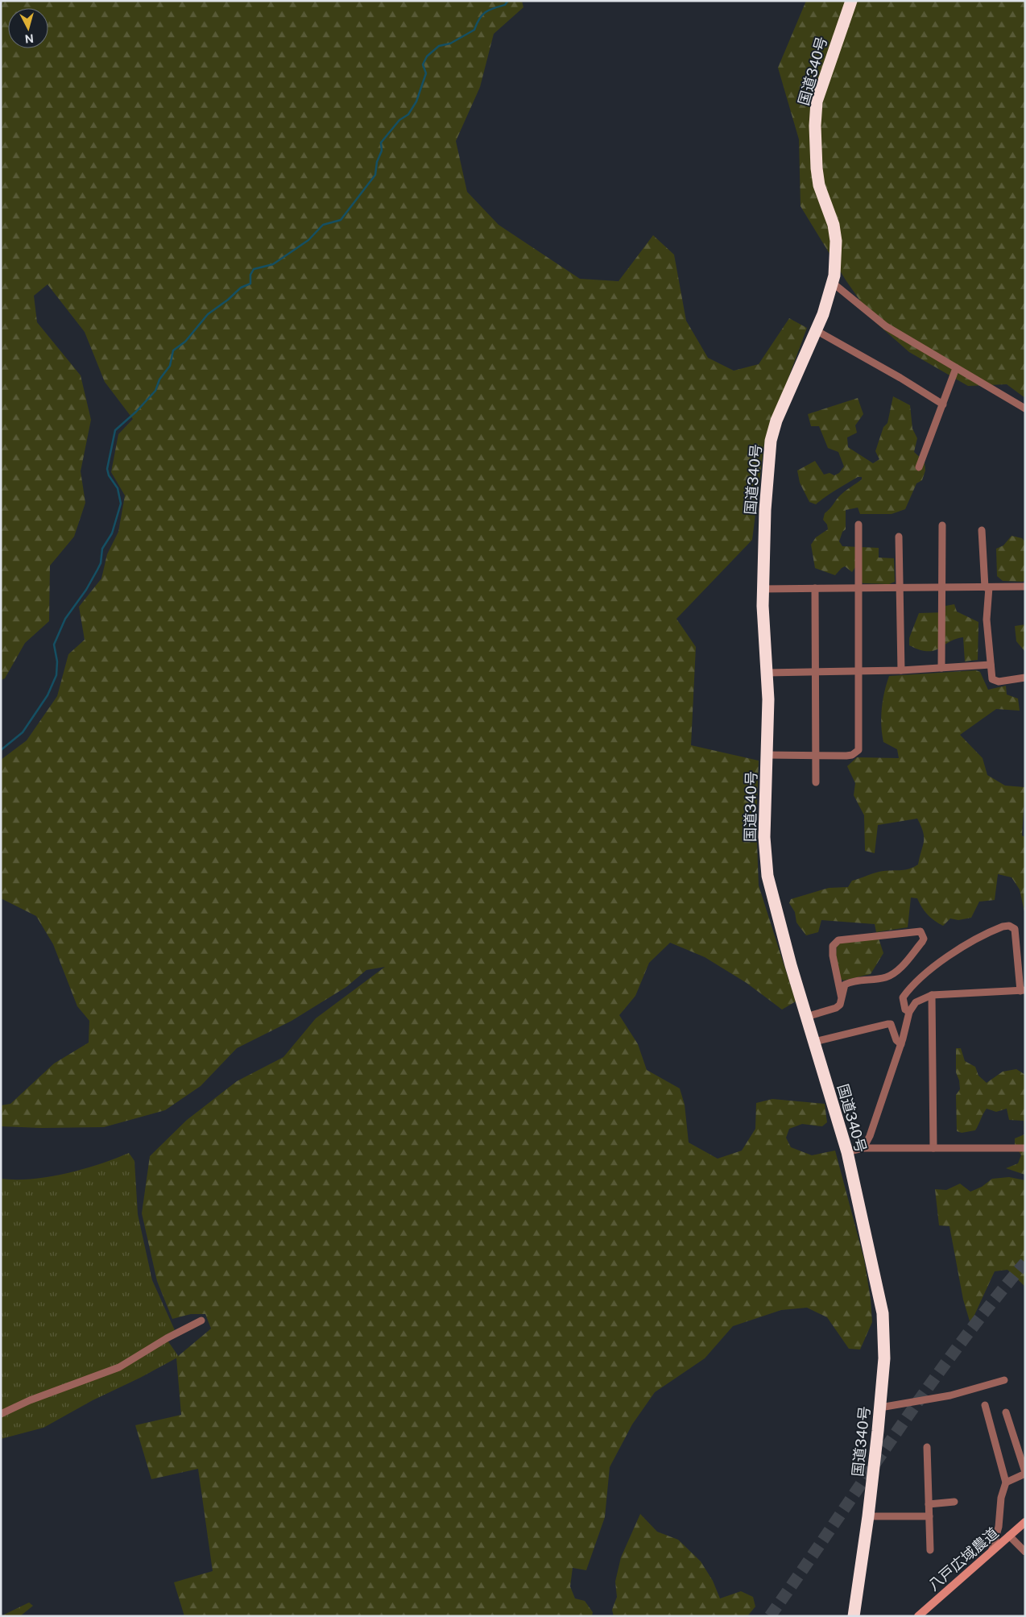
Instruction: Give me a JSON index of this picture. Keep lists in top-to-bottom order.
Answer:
{
  "streets": {
    "highway": ["国道340号"],
    "street": ["八戸広域農道"]
  },
  "north": "bottom"
}
